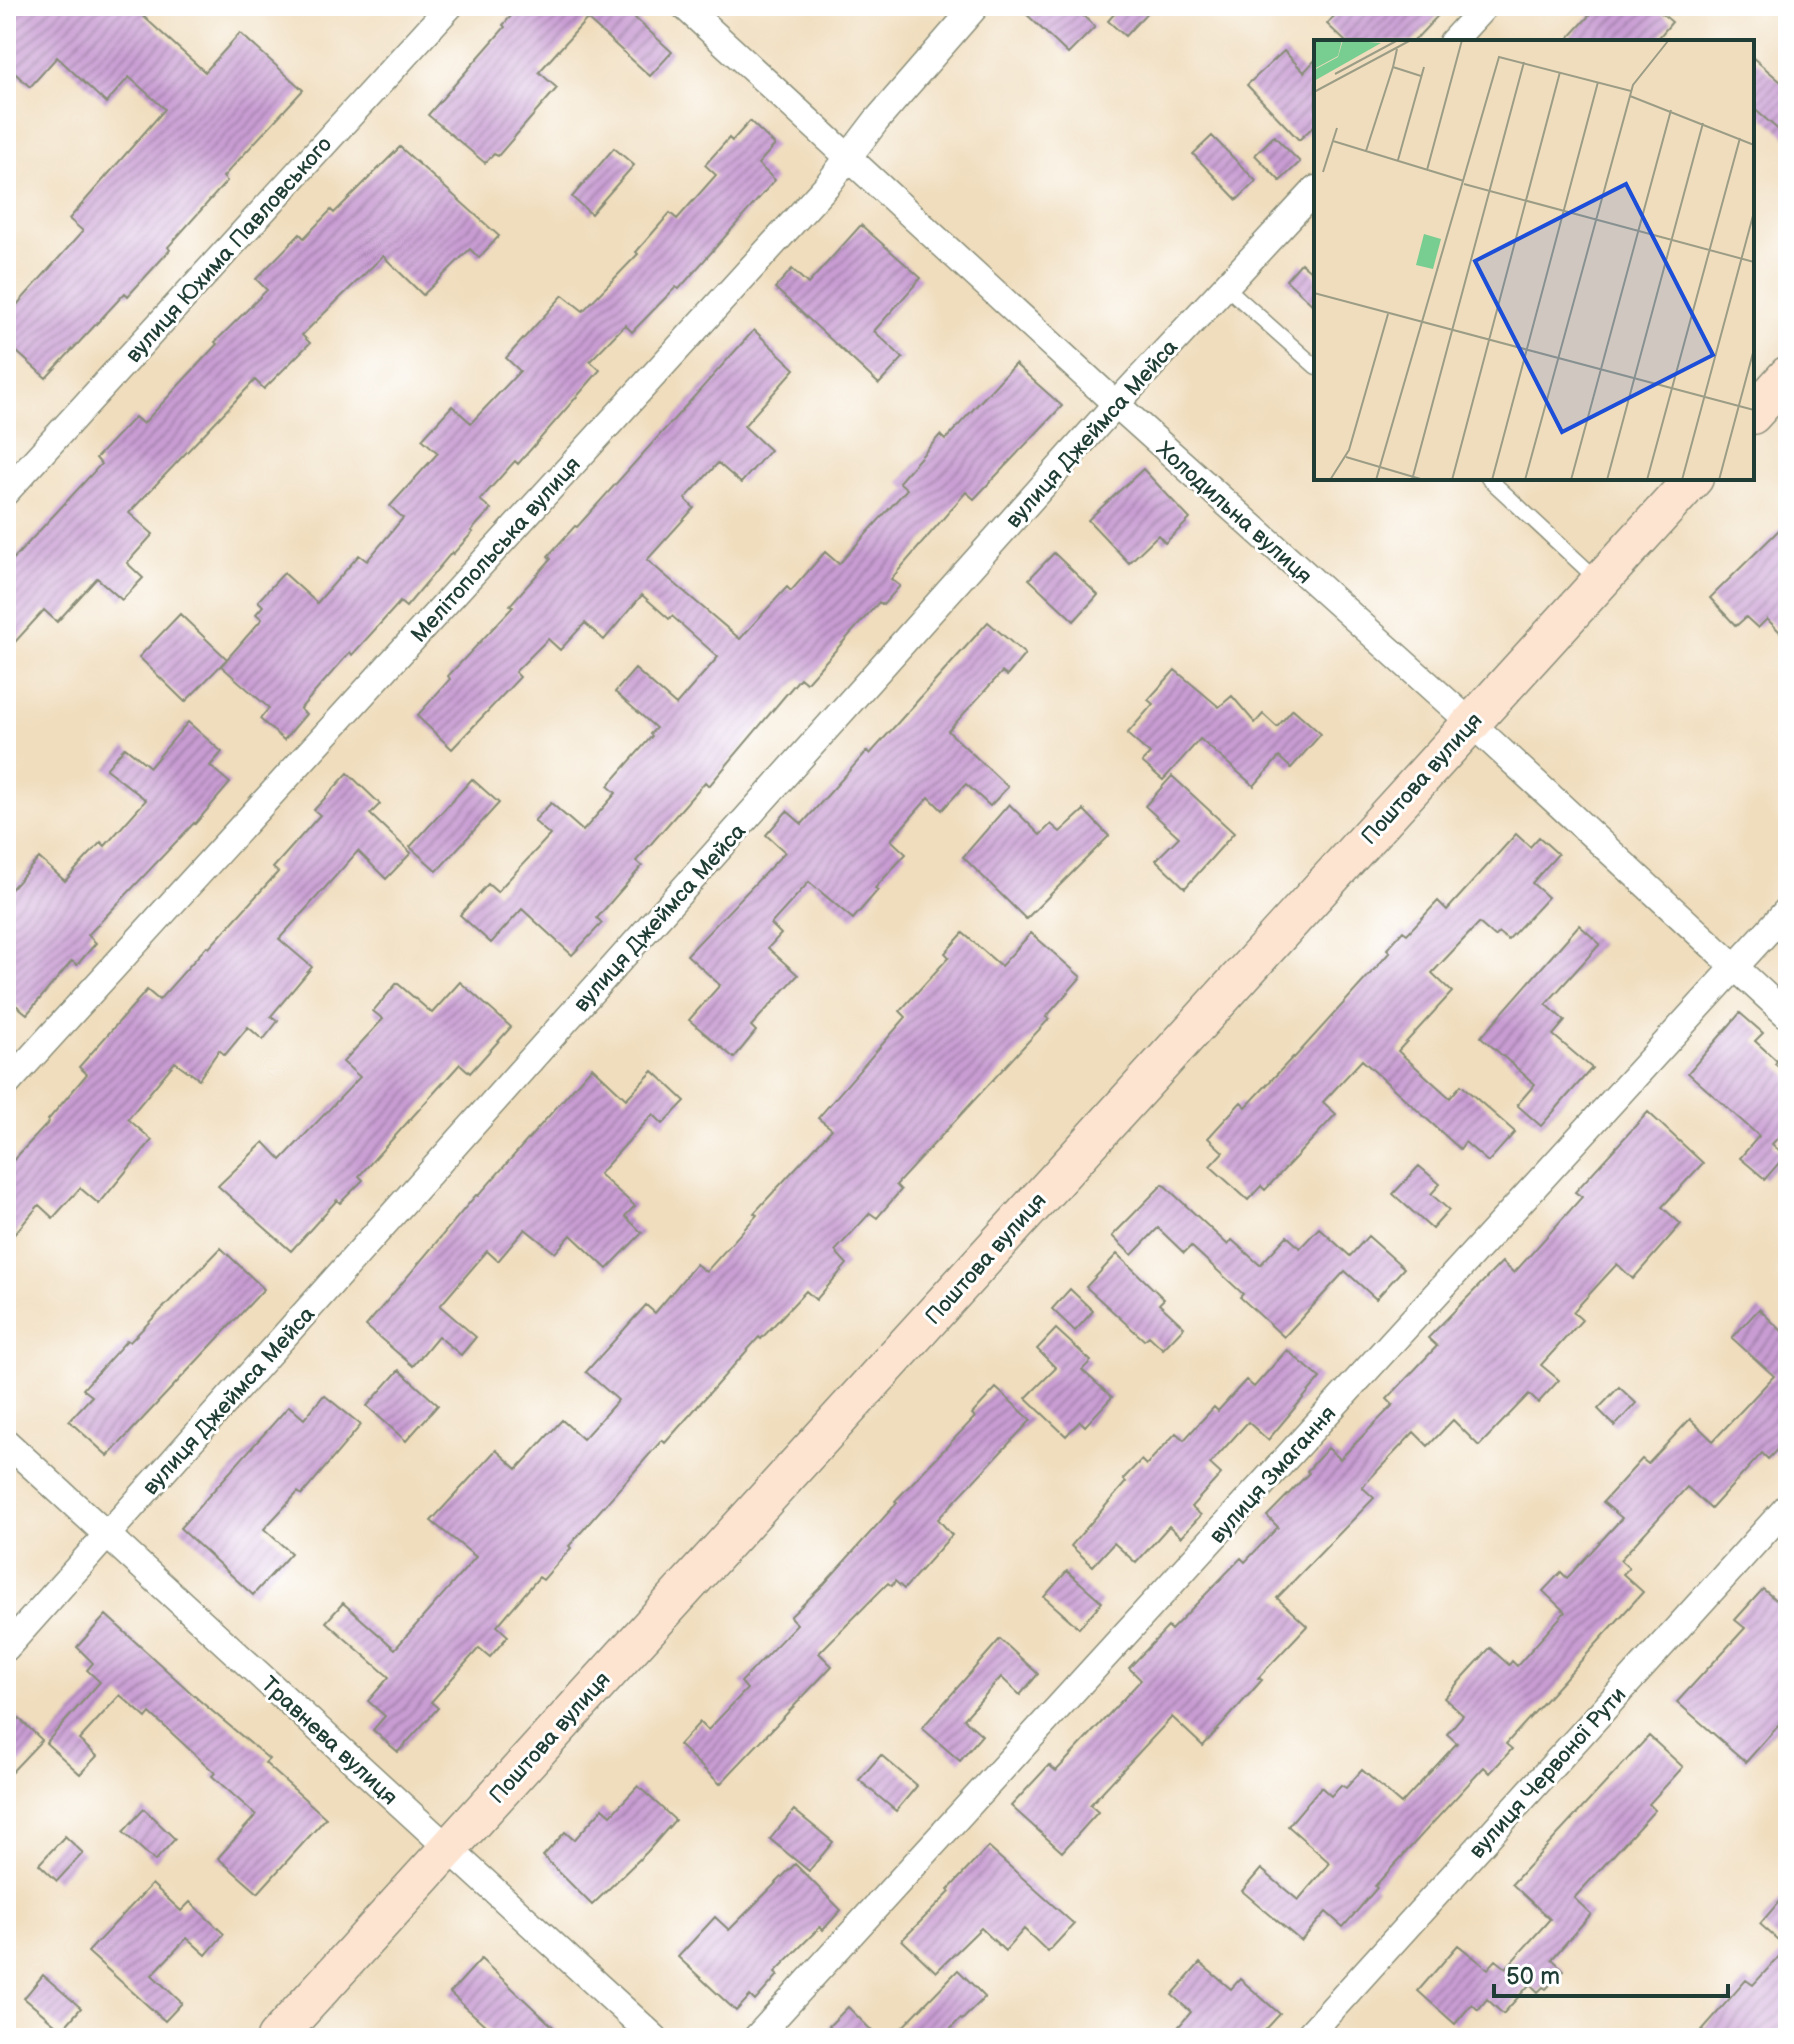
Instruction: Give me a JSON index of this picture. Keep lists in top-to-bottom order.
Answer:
{
  "streets": {
    "street": [
      "вулиця Юхима Павловського",
      "вулиця Джеймса Мейса",
      "Холодильна вулиця",
      "Мелітопольська вулиця",
      "Поштова вулиця",
      "вулиця Змагання",
      "Травнева вулиця",
      "вулиця Червоної Рути"
    ]
  },
  "crossings": [
    ["вулиця Джеймса Мейса", "Холодильна вулиця"],
    ["вулиця Джеймса Мейса", "Травнева вулиця"],
    ["Холодильна вулиця", "Мелітопольська вулиця"],
    ["Холодильна вулиця", "Поштова вулиця"],
    ["Холодильна вулиця", "вулиця Змагання"],
    ["Поштова вулиця", "Травнева вулиця"]
  ],
  "scale_bar": "50 m"
}
